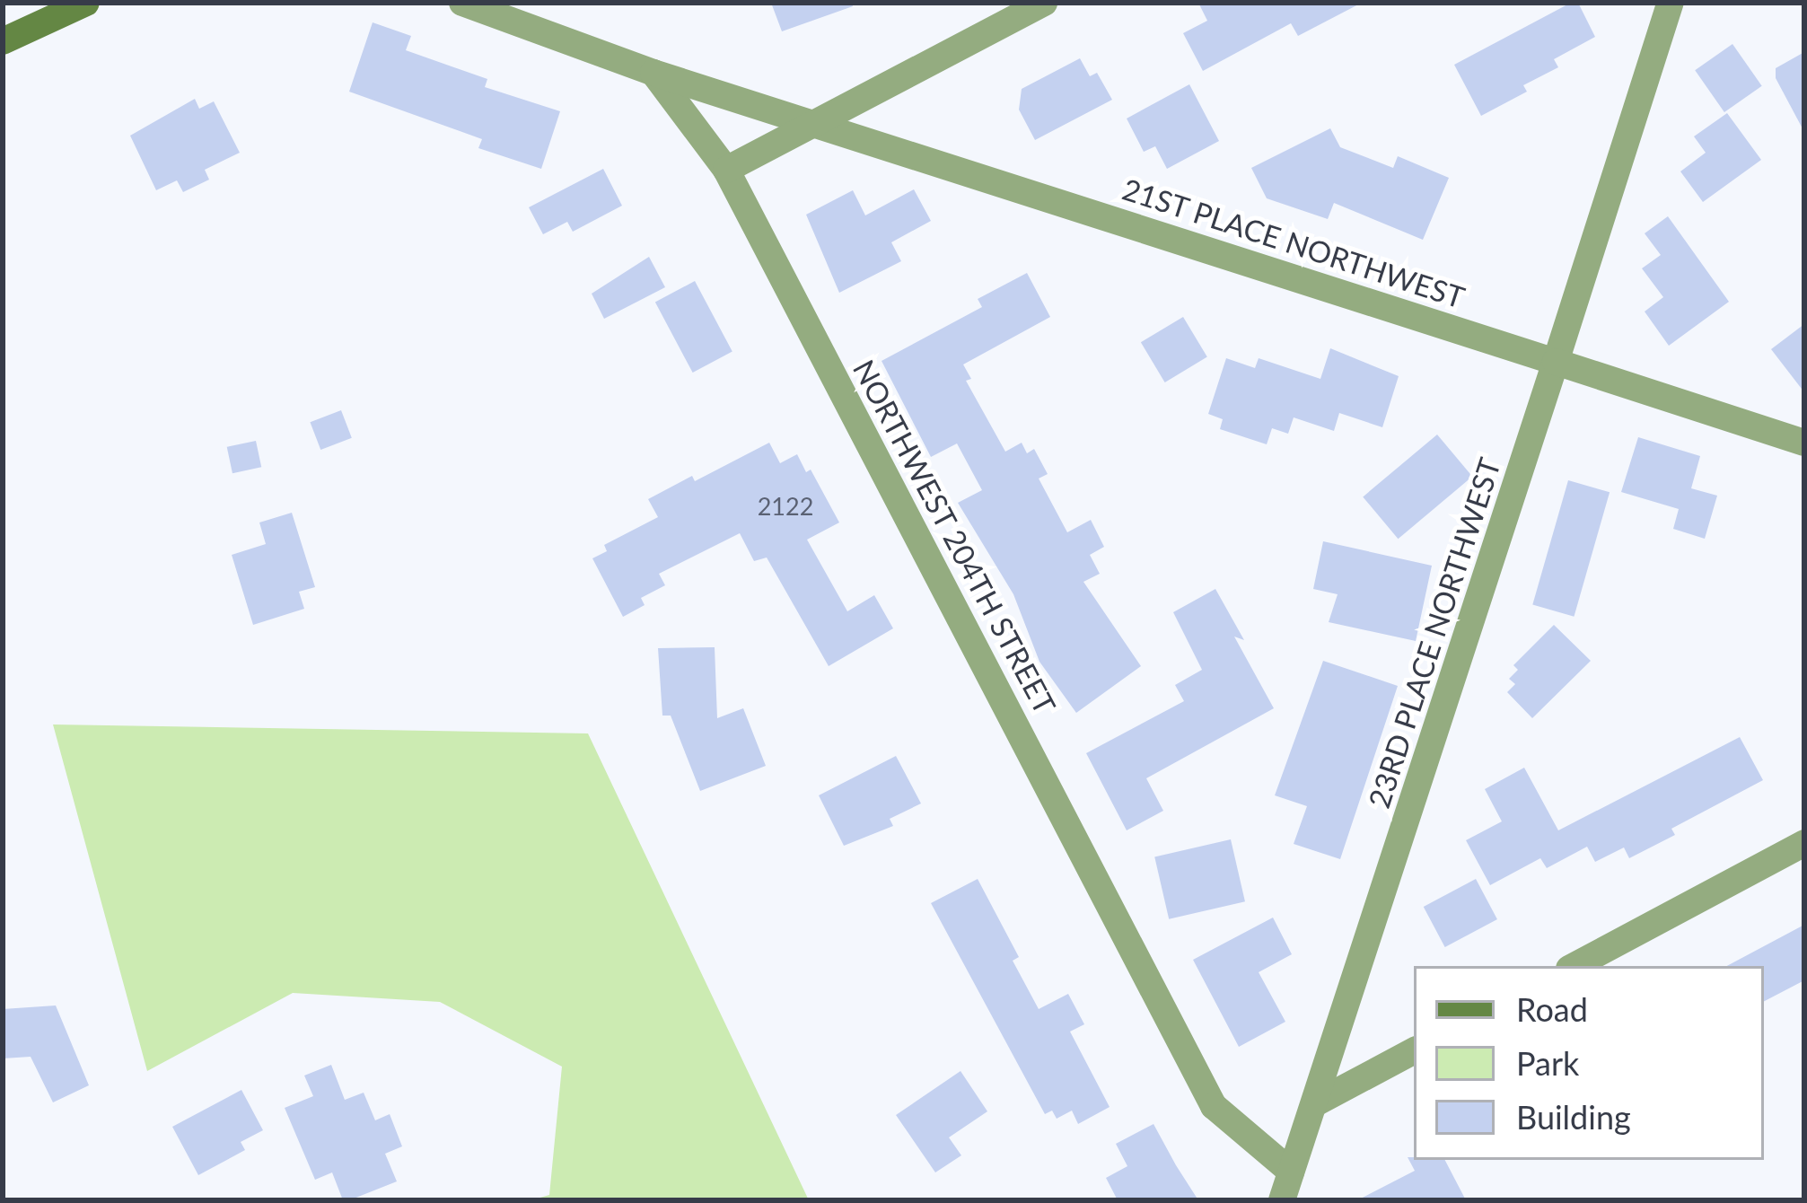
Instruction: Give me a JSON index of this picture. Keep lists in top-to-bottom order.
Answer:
{
  "streets": {
    "street": ["21ST PLACE NORTHWEST", "NORTHWEST 204TH STREET", "23RD PLACE NORTHWEST"]
  },
  "crossings": [
    ["21ST PLACE NORTHWEST", "NORTHWEST 204TH STREET"],
    ["21ST PLACE NORTHWEST", "23RD PLACE NORTHWEST"],
    ["NORTHWEST 204TH STREET", "23RD PLACE NORTHWEST"]
  ],
  "house_numbers": ["2122"],
  "legend": ["Road", "Park", "Building"]
}
